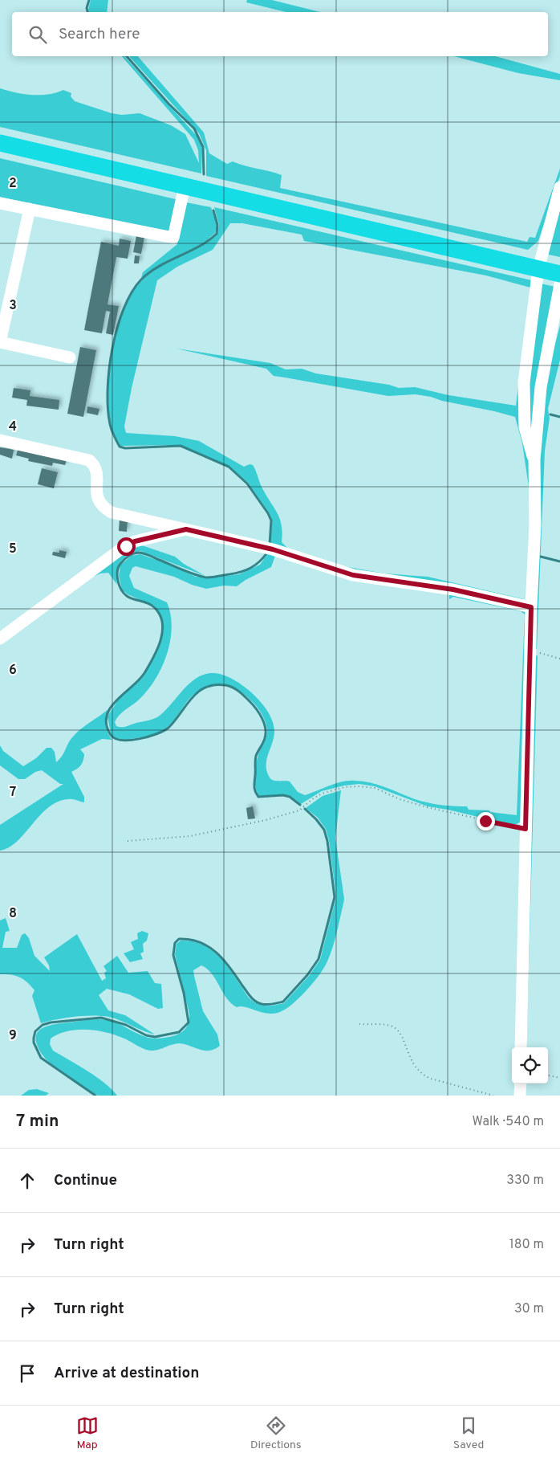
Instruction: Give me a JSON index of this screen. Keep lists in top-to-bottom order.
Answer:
{
  "page": {
    "search": "Search here",
    "heading": ["7 min", "Walk · 540 m"],
    "list": [
      ["Continue", "330 m"],
      ["Turn right", "180 m"],
      ["Turn right", "30 m"],
      "Arrive at destination"
    ],
    "nav": ["Map", "Directions", "Saved"]
  },
  "grid": {
    "rows": [
      "2",
      "3",
      "4",
      "5",
      "6",
      "7",
      "8",
      "9"
    ]
  }
}
